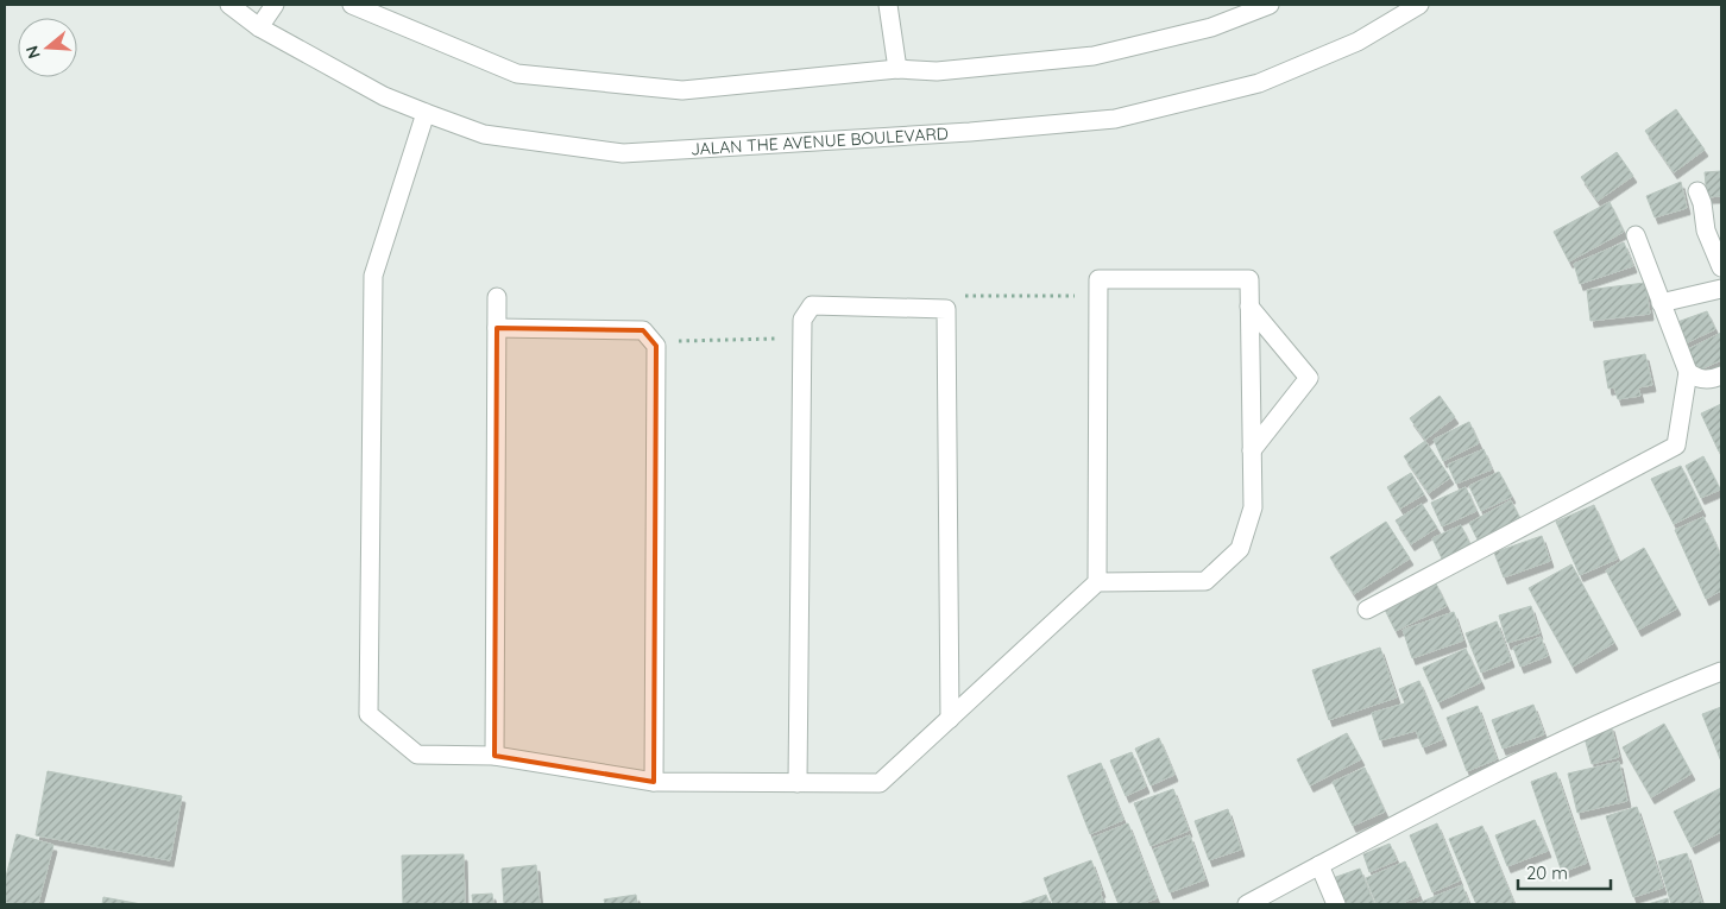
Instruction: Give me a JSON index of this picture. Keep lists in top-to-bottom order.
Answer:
{
  "streets": {
    "street": ["JALAN THE AVENUE BOULEVARD"]
  },
  "scale_bar": "20 m",
  "north": "left"
}
